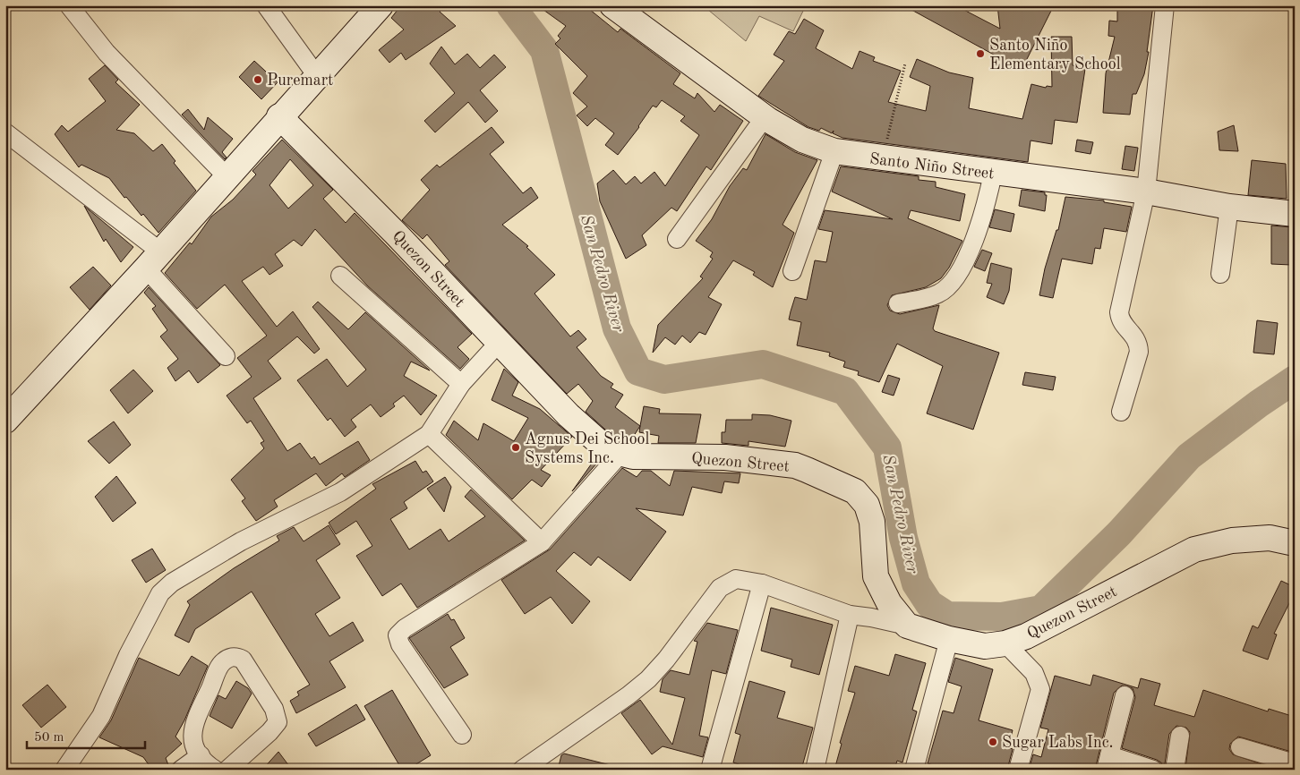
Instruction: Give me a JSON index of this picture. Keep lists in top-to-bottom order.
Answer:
{
  "streets": {
    "street": ["Santo Niño Street", "Quezon Street"]
  },
  "water": ["San Pedro River"],
  "places": [
    "Santo Niño Elementary School",
    "Puremart",
    "Agnus Dei School Systems Inc.",
    "Sugar Labs Inc."
  ],
  "scale_bar": "50 m"
}
